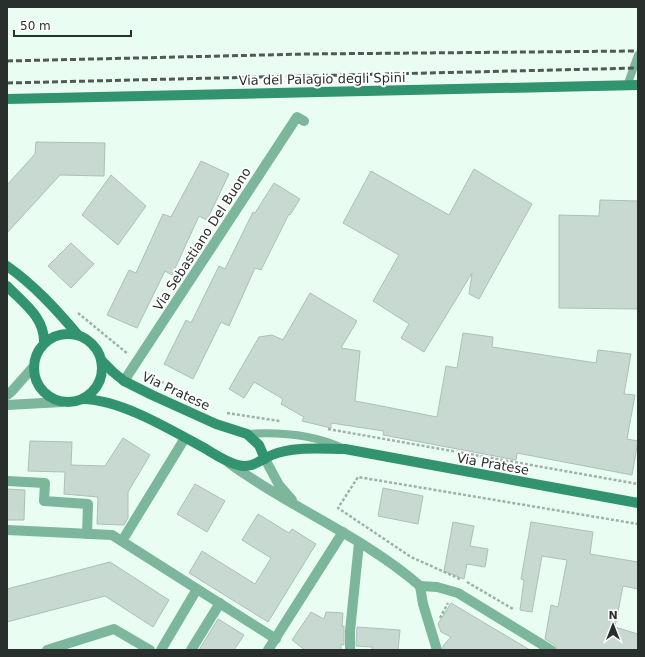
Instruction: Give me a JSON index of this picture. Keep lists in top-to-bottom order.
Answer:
{
  "streets": {
    "main road": ["Via del Palagio degli Spini", "Via Pratese"],
    "street": ["Via Sebastiano Del Buono"]
  },
  "crossings": [
    ["Via Sebastiano Del Buono", "Via Pratese"]
  ],
  "scale_bar": "50 m",
  "north": "top"
}
